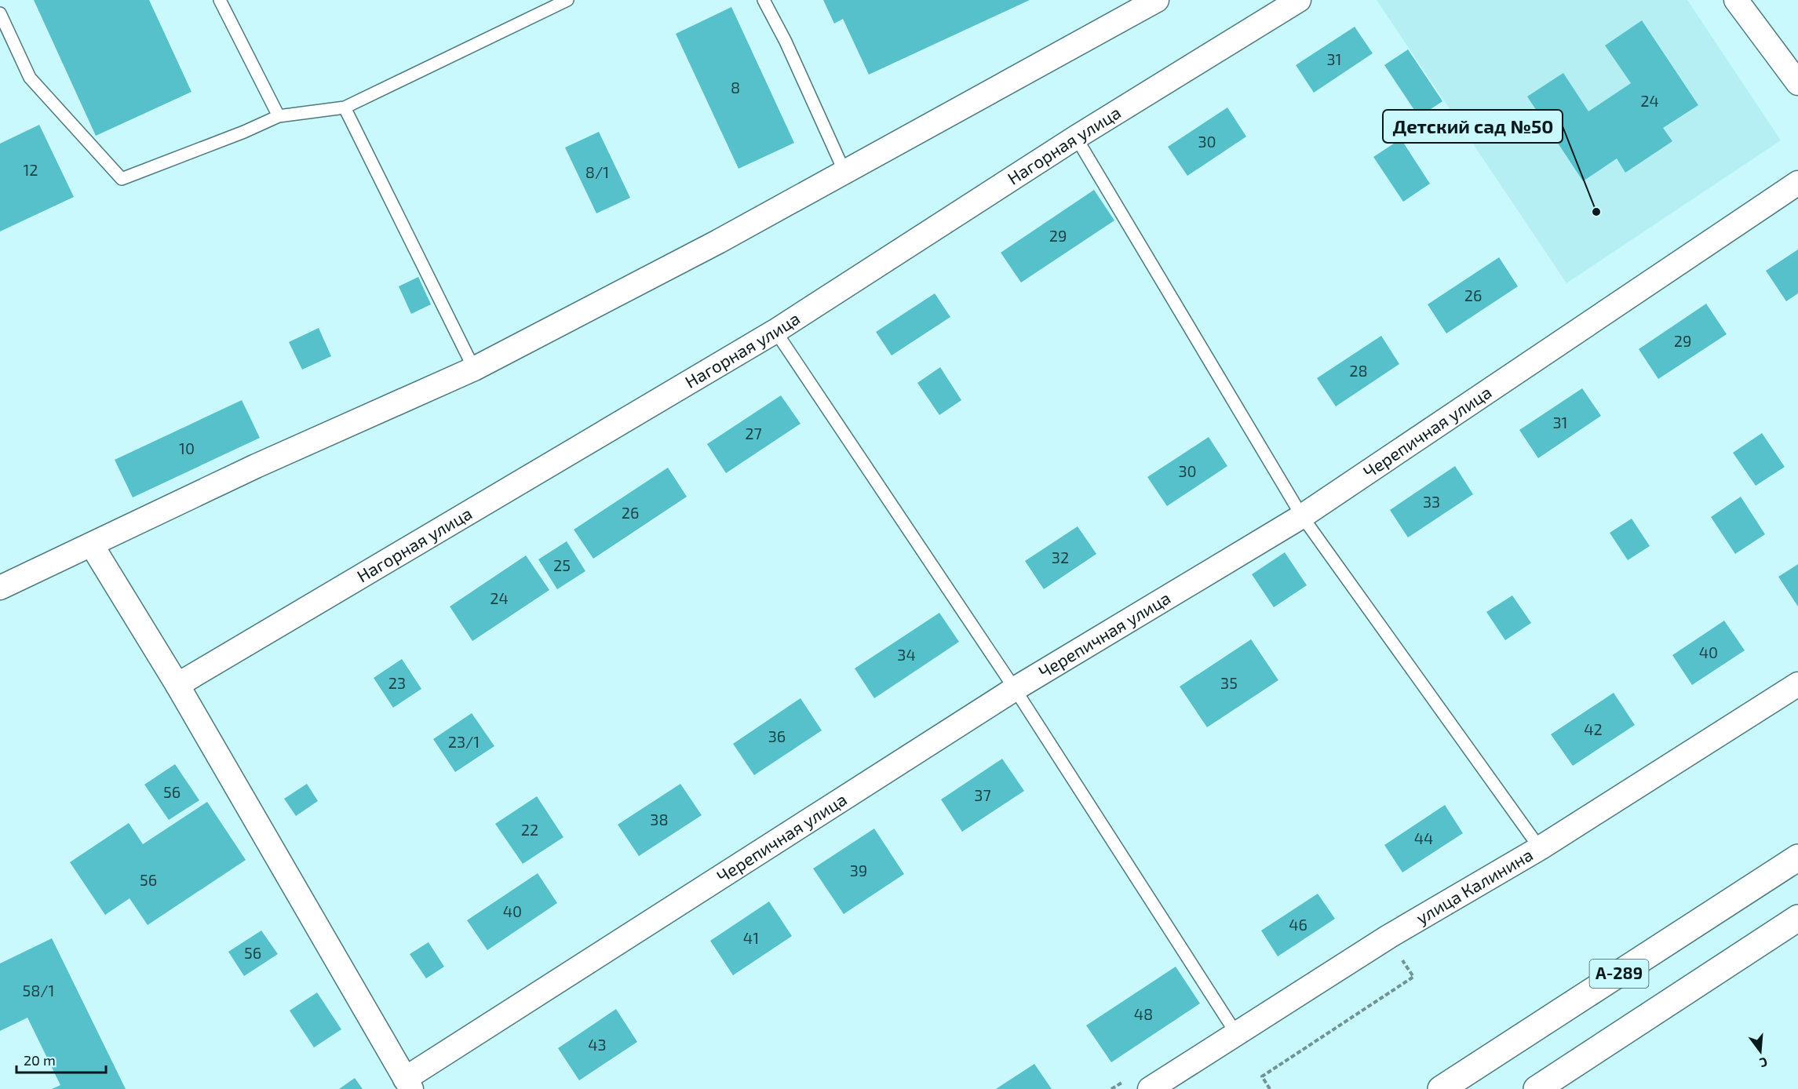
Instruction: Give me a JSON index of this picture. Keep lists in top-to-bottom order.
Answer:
{
  "streets": {
    "highway": ["А-289"],
    "street": ["Нагорная улица", "Черепичная улица", "улица Калинина"]
  },
  "places": ["Детский сад №50"],
  "house_numbers": [
    "31",
    "8",
    "24",
    "30",
    "12",
    "8/1",
    "29",
    "26",
    "29",
    "28",
    "31",
    "27",
    "10",
    "30",
    "33",
    "26",
    "32",
    "25",
    "24",
    "40",
    "34",
    "23",
    "35",
    "42",
    "36",
    "23/1",
    "56",
    "37",
    "38",
    "22",
    "44",
    "39",
    "56",
    "40",
    "46",
    "41",
    "56",
    "58/1",
    "48",
    "43"
  ],
  "scale_bar": "20 m",
  "north": "bottom"
}
